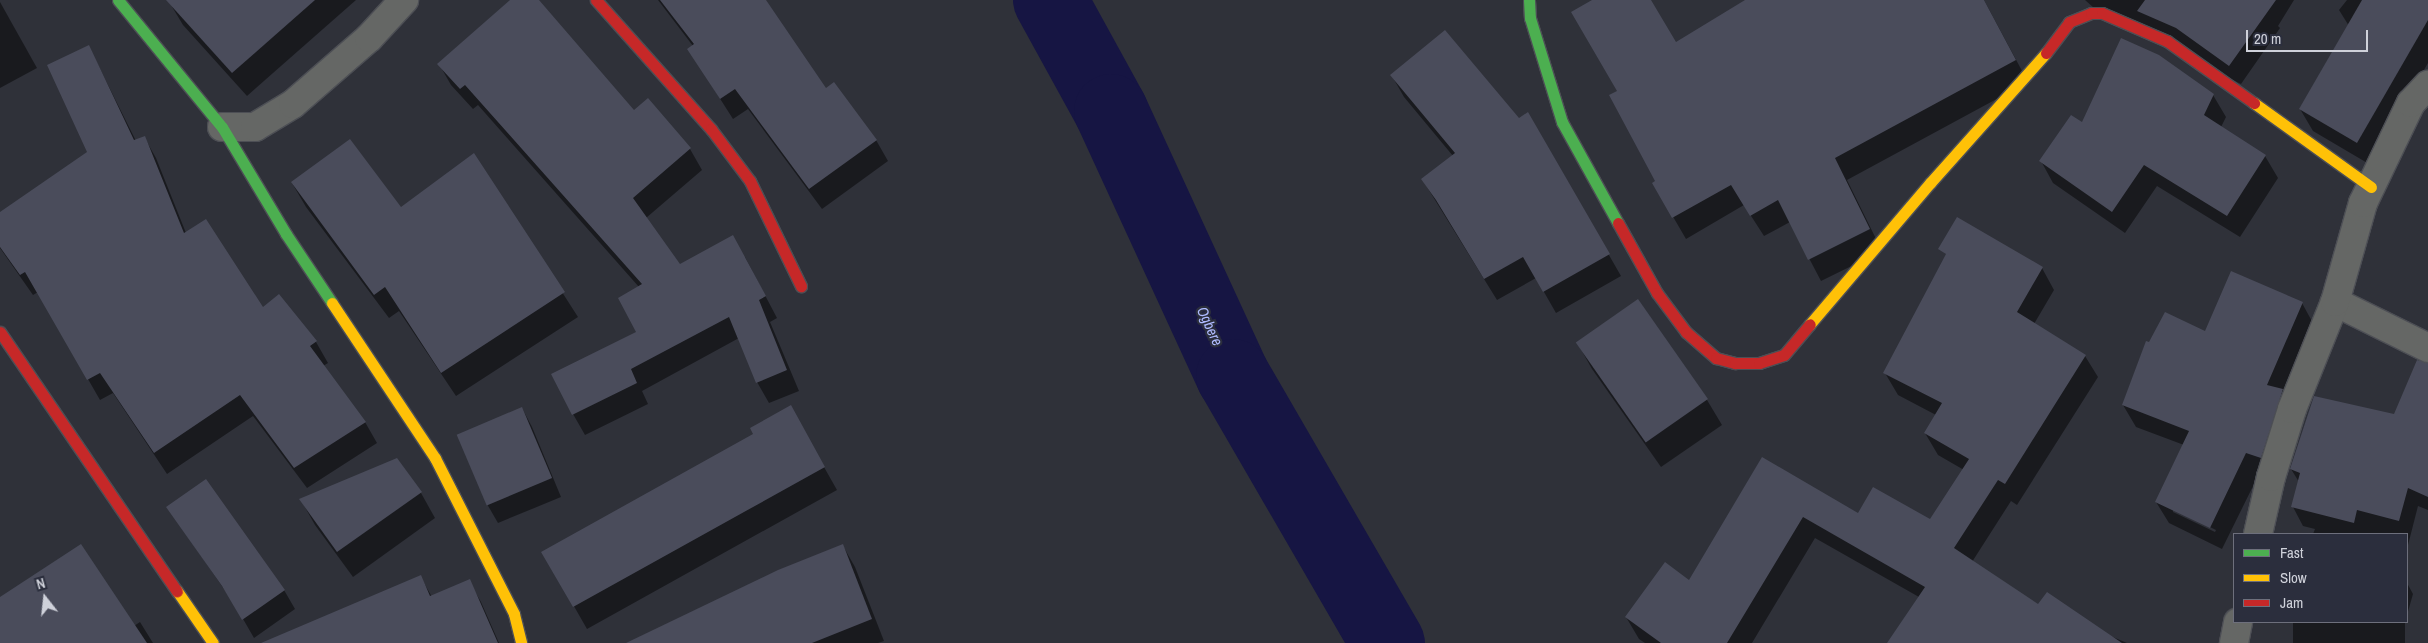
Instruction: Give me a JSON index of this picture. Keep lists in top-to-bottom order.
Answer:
{
  "water": ["Ogbere"],
  "legend": ["Fast", "Slow", "Jam"],
  "scale_bar": "20 m",
  "north": "top"
}
